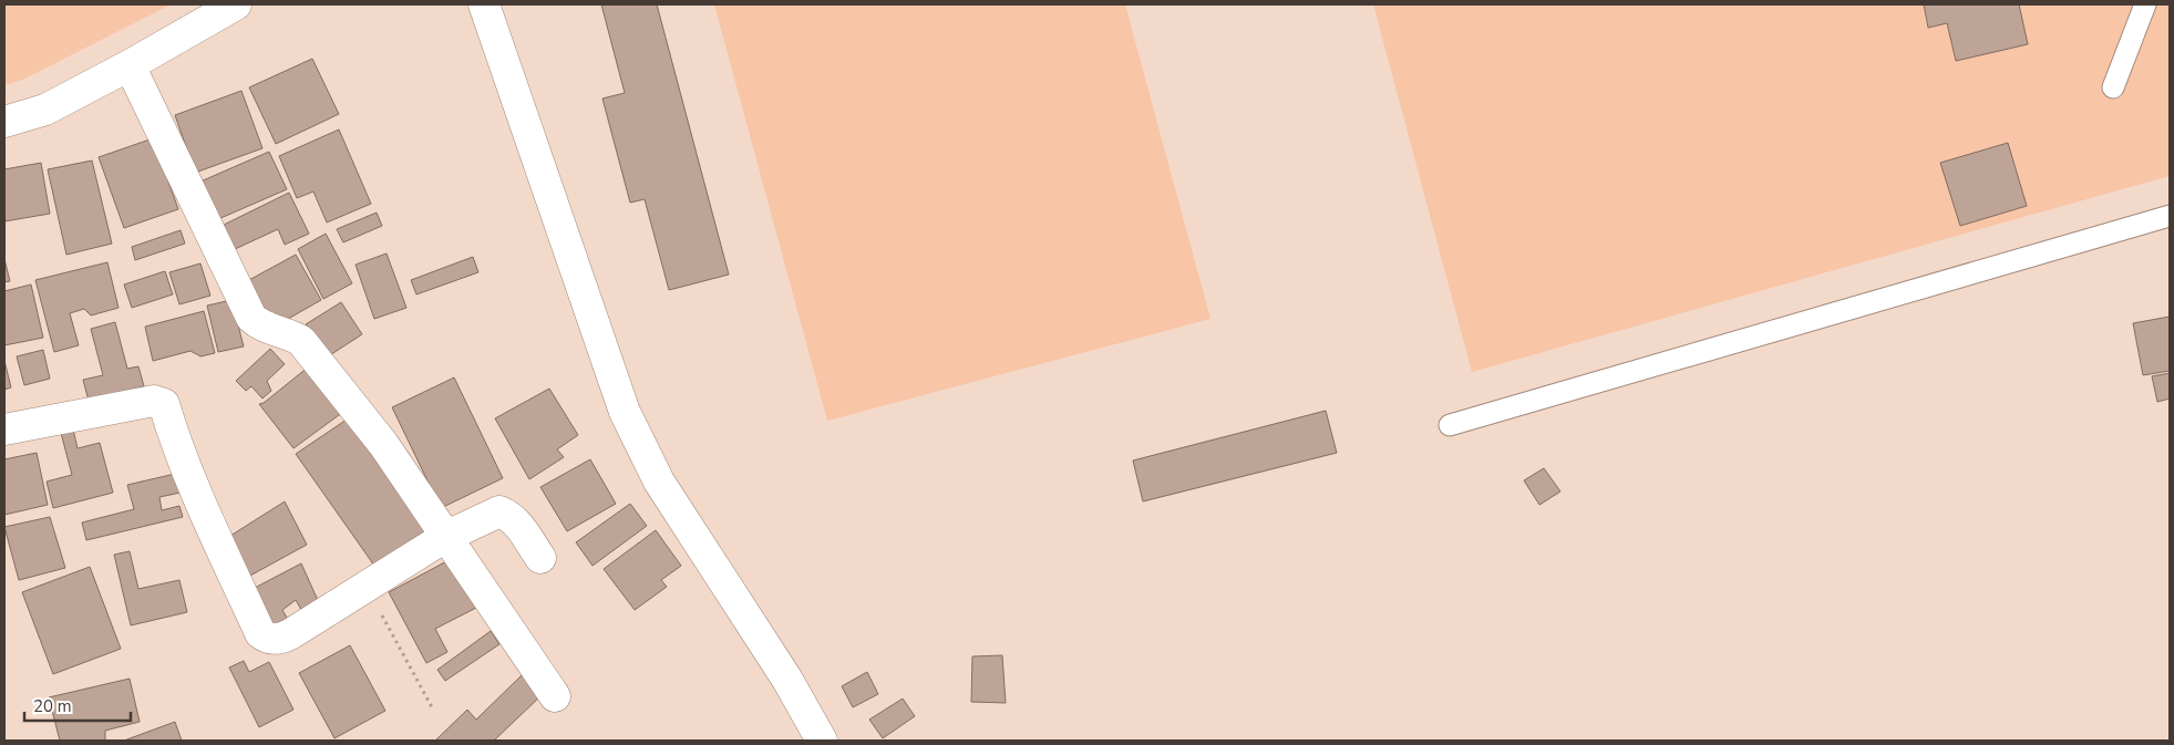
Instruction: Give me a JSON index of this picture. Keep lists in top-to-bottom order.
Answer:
{
  "scale_bar": "20 m"
}
